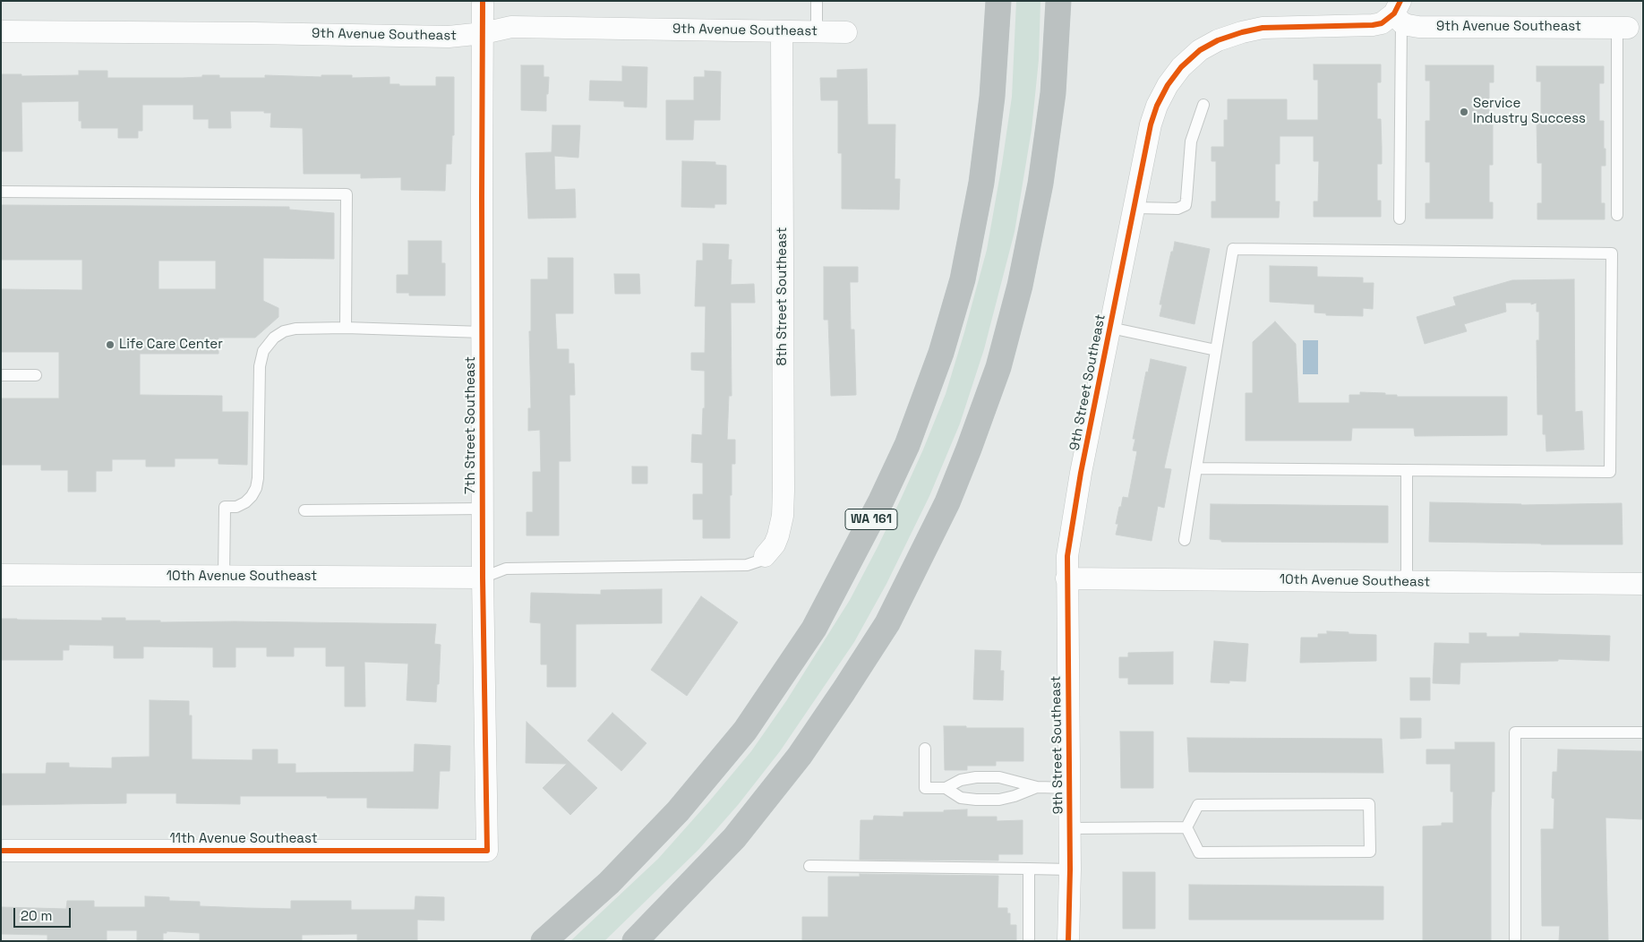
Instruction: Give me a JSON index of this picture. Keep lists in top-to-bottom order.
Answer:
{
  "streets": {
    "highway": ["WA 161"],
    "street": [
      "9th Avenue Southeast",
      "8th Street Southeast",
      "9th Street Southeast",
      "7th Street Southeast",
      "10th Avenue Southeast",
      "11th Avenue Southeast"
    ]
  },
  "crossings": [
    ["9th Avenue Southeast", "8th Street Southeast"],
    ["9th Avenue Southeast", "9th Street Southeast"],
    ["9th Avenue Southeast", "7th Street Southeast"],
    ["9th Street Southeast", "10th Avenue Southeast"],
    ["7th Street Southeast", "10th Avenue Southeast"],
    ["7th Street Southeast", "11th Avenue Southeast"]
  ],
  "places": ["Service Industry Success", "Life Care Center"],
  "scale_bar": "20 m"
}
